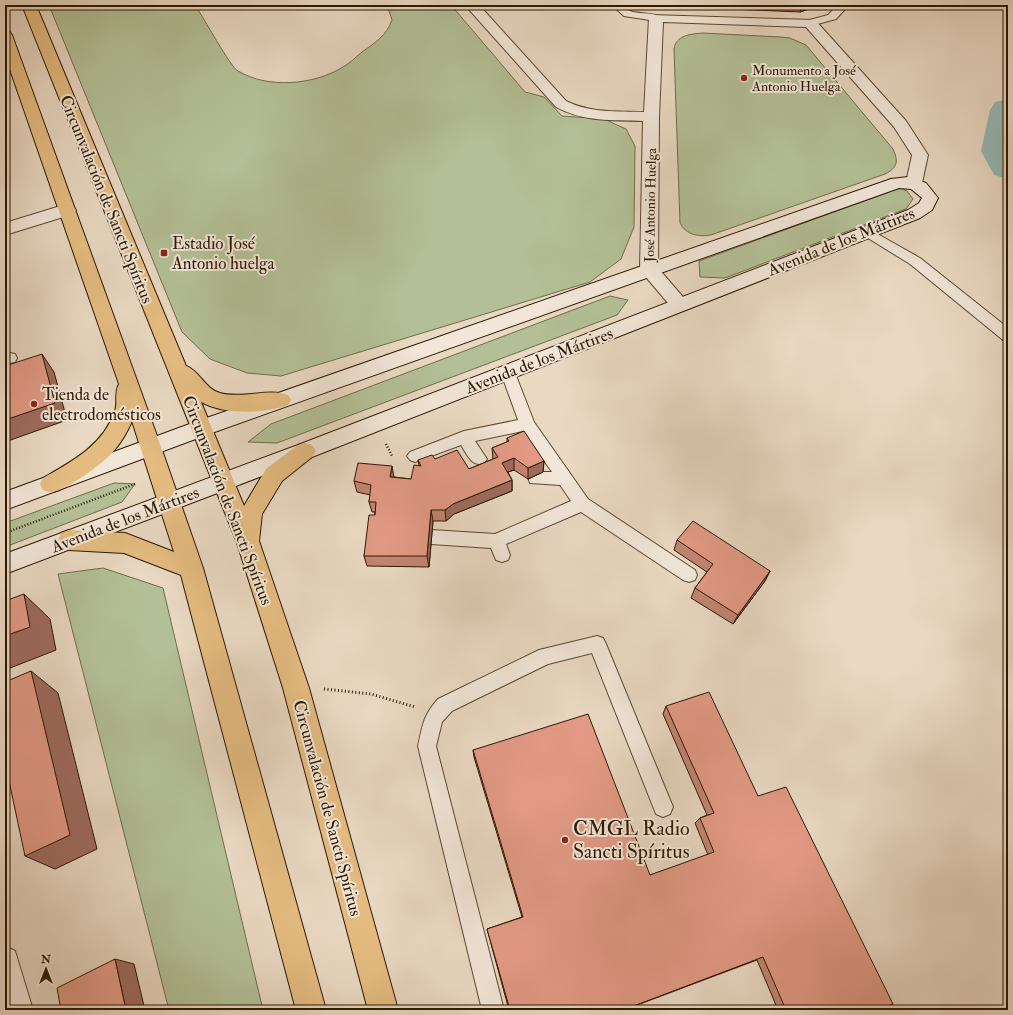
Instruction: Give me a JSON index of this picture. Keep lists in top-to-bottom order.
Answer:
{
  "streets": {
    "highway": ["Circunvalación de Sancti Spíritus"],
    "street": ["José Antonio Huelga", "Avenida de los Mártires"]
  },
  "crossings": [
    ["Circunvalación de Sancti Spíritus", "Avenida de los Mártires"],
    ["José Antonio Huelga", "Avenida de los Mártires"]
  ],
  "places": {
    "other": ["Monumento a José Antonio Huelga", "Tienda de electrodomésticos", "CMGL Radio Sancti Spíritus"],
    "transit": ["Estadio José Antonio huelga"]
  },
  "north": "top"
}
